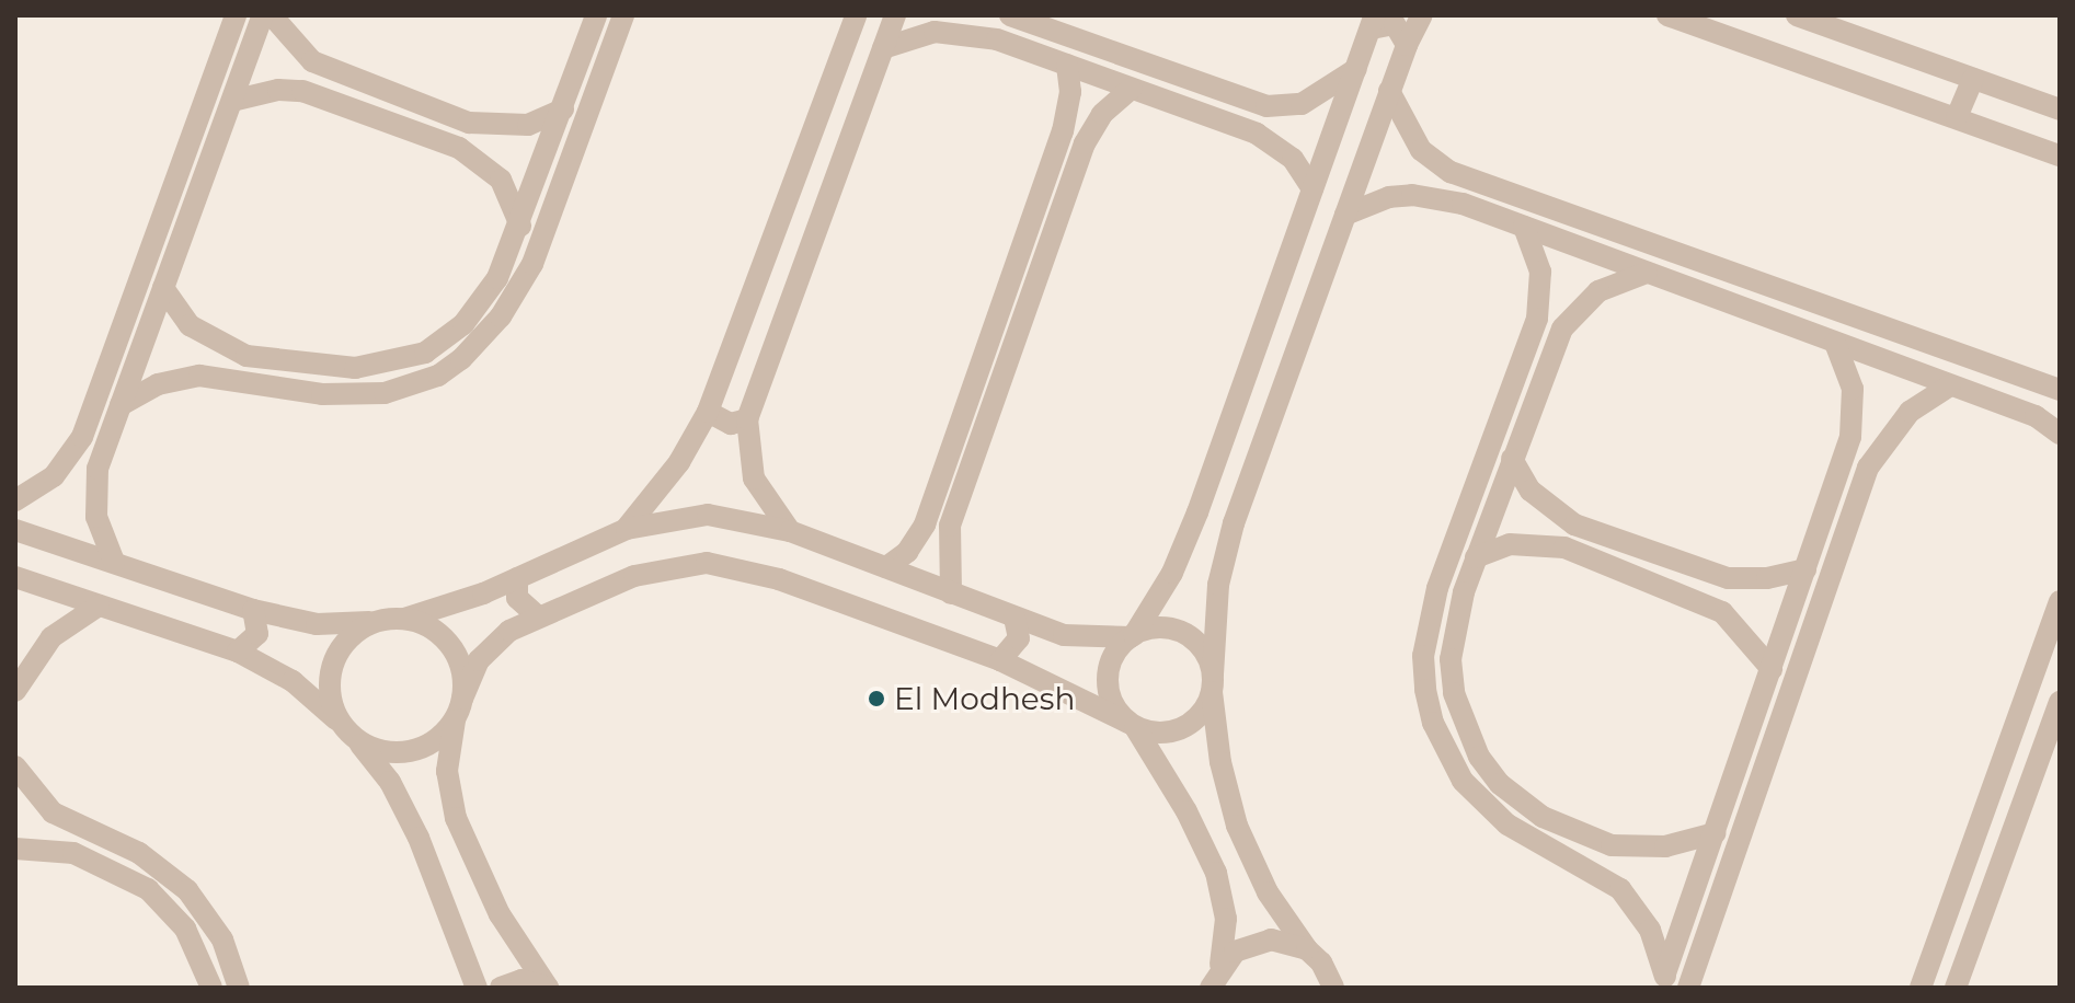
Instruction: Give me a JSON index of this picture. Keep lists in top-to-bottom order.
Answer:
{
  "places": ["El Modhesh"]
}
